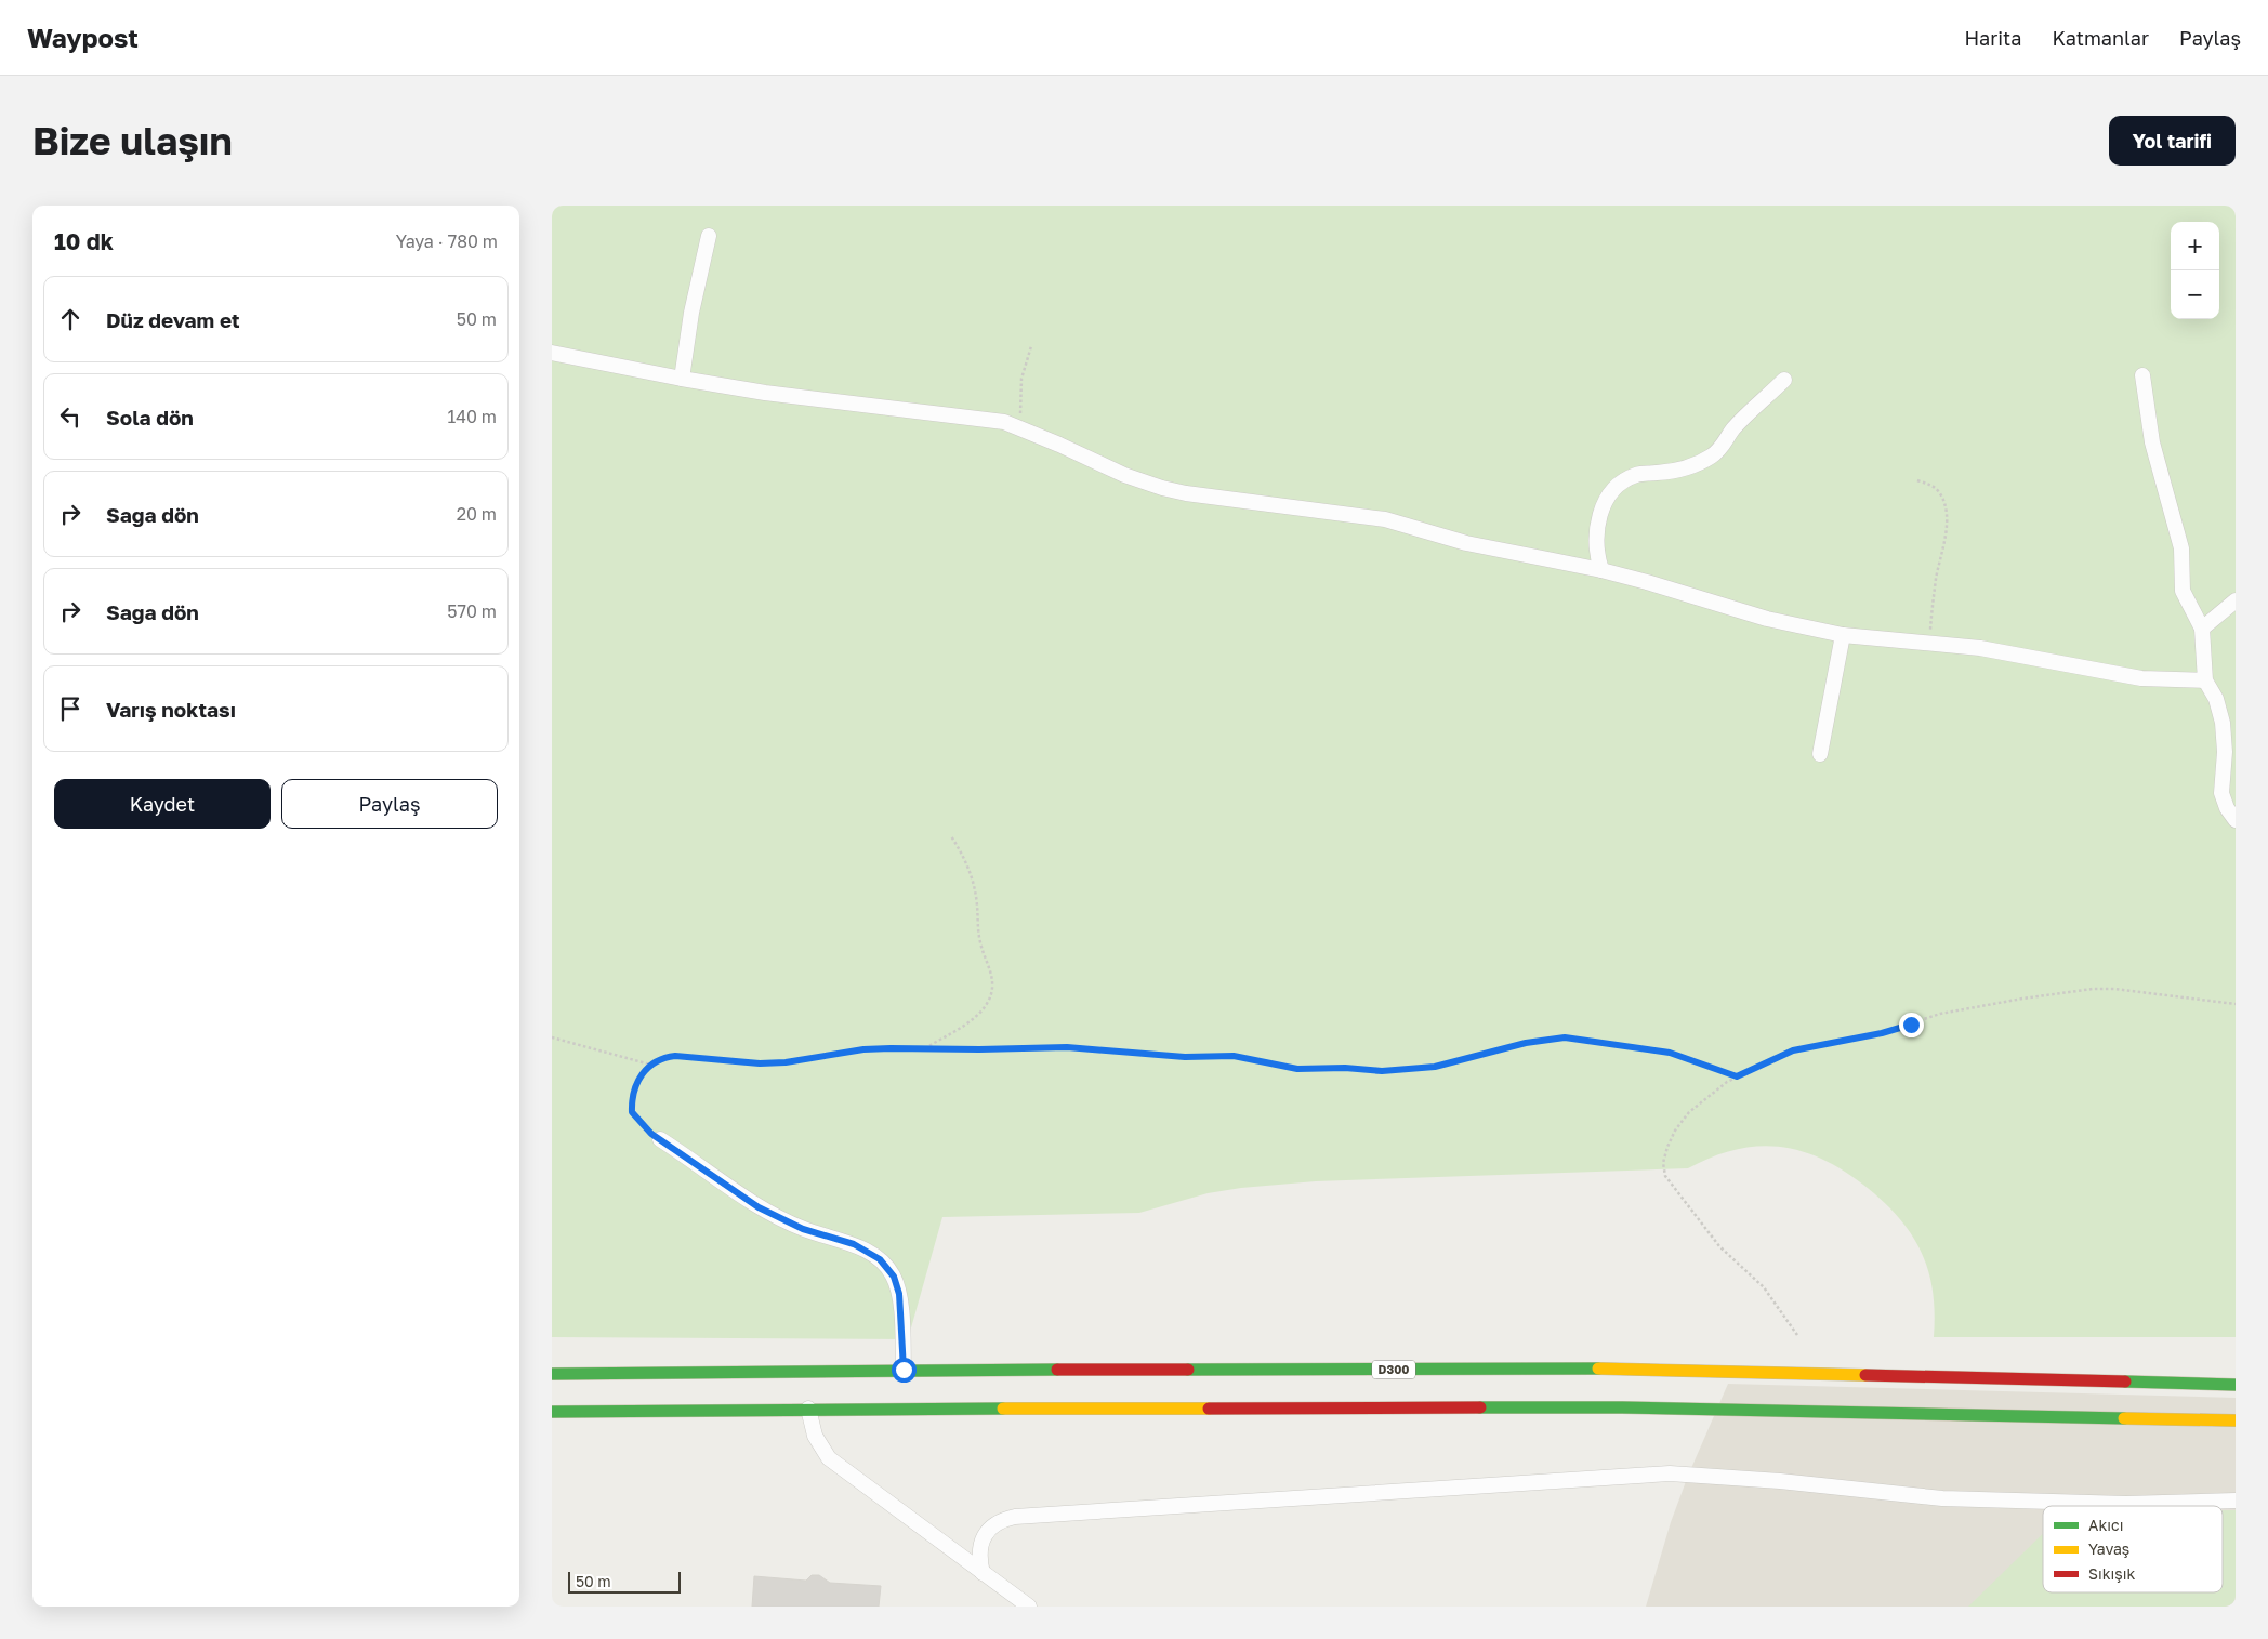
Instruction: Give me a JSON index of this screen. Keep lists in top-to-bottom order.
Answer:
{
  "streets": {
    "highway": ["D300"]
  },
  "legend": ["Akıcı", "Yavaş", "Sıkışık"],
  "scale_bar": "50 m",
  "page": {
    "header": "Waypost",
    "nav": ["Harita", "Katmanlar", "Paylaş"],
    "buttons": [
      "Yol tarifi",
      ["Kaydet", "Paylaş"]
    ],
    "title": "Bize ulaşın",
    "heading": ["10 dk", "Yaya · 780 m"],
    "map_buttons": ["+", "−"],
    "list": [
      ["Düz devam et", "50 m"],
      ["Sola dön", "140 m"],
      ["Sağa dön", "20 m"],
      ["Sağa dön", "570 m"],
      "Varış noktası"
    ],
    "scale": "50 m"
  }
}
